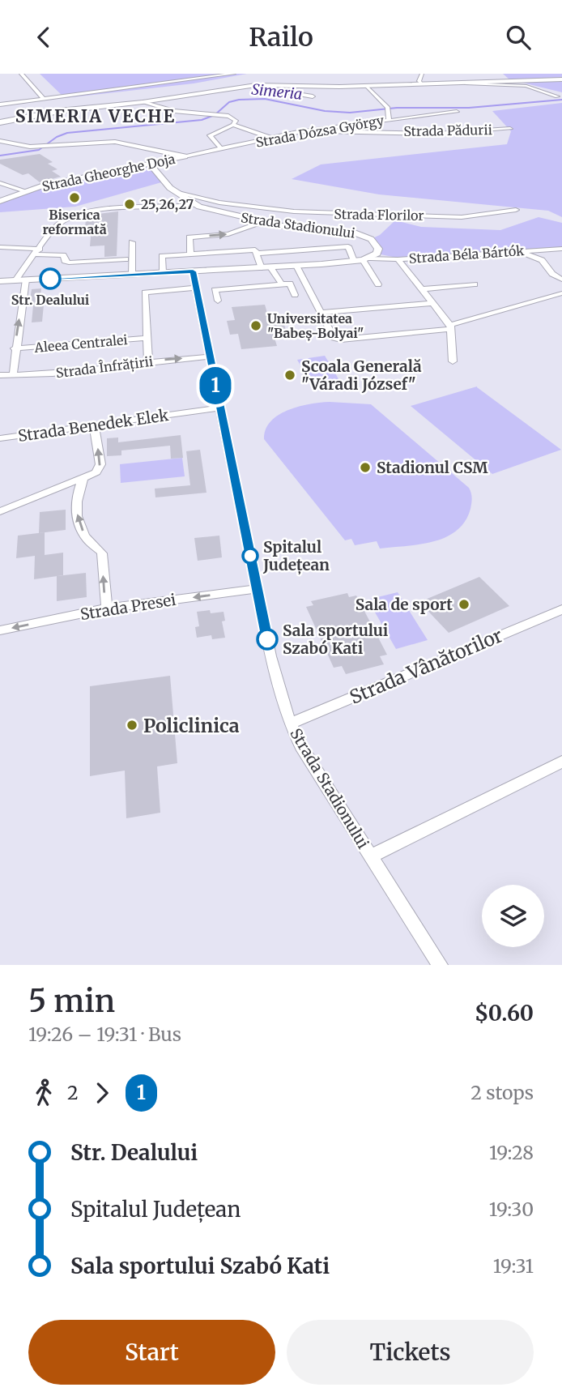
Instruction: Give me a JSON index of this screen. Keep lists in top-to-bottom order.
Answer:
{
  "streets": {
    "street": [
      "Strada Pădurii",
      "Strada Dózsa György",
      "Strada Gheorghe Doja",
      "Strada Florilor",
      "Strada Stadionului",
      "Strada Béla Bártók",
      "Aleea Centralei",
      "Strada Înfrățirii",
      "Strada Benedek Elek",
      "Strada Presei",
      "Strada Vânătorilor"
    ]
  },
  "crossings": [
    ["Strada Pădurii", "Strada Dózsa György"],
    ["Strada Dózsa György", "Strada Gheorghe Doja"],
    ["Strada Gheorghe Doja", "Strada Stadionului"],
    ["Strada Florilor", "Strada Stadionului"],
    ["Strada Stadionului", "Strada Béla Bártók"],
    ["Strada Stadionului", "Strada Înfrățirii"],
    ["Strada Stadionului", "Strada Benedek Elek"],
    ["Strada Stadionului", "Strada Presei"],
    ["Strada Stadionului", "Strada Vânătorilor"],
    ["Aleea Centralei", "Strada Înfrățirii"]
  ],
  "one_way": ["Strada Presei"],
  "districts": ["SIMERIA VECHE"],
  "water": ["Simeria"],
  "places": [
    "Biserica reformată",
    "25,26,27",
    "Str. Dealului",
    "Universitatea \"Babeș-Bolyai\"",
    "Școala Generală \"Váradi József\"",
    "Stadionul CSM",
    "Spitalul Județean",
    "Sala de sport",
    "Sala sportului Szabó Kati",
    "Policlinica"
  ],
  "lines": ["bus line 1"],
  "page": {
    "header": "Railo",
    "on_map": "1",
    "heading": ["5 min", "19:26 – 19:31 · Bus", "$0.60"],
    "legs": ["2", "1", "2 stops"],
    "list": [
      {
        "name": "Str. Dealului",
        "value": "19:28"
      },
      {
        "name": "Spitalul Județean",
        "value": "19:30"
      },
      {
        "name": "Sala sportului Szabó Kati",
        "value": "19:31"
      }
    ],
    "buttons": ["Start", "Tickets"]
  }
}
